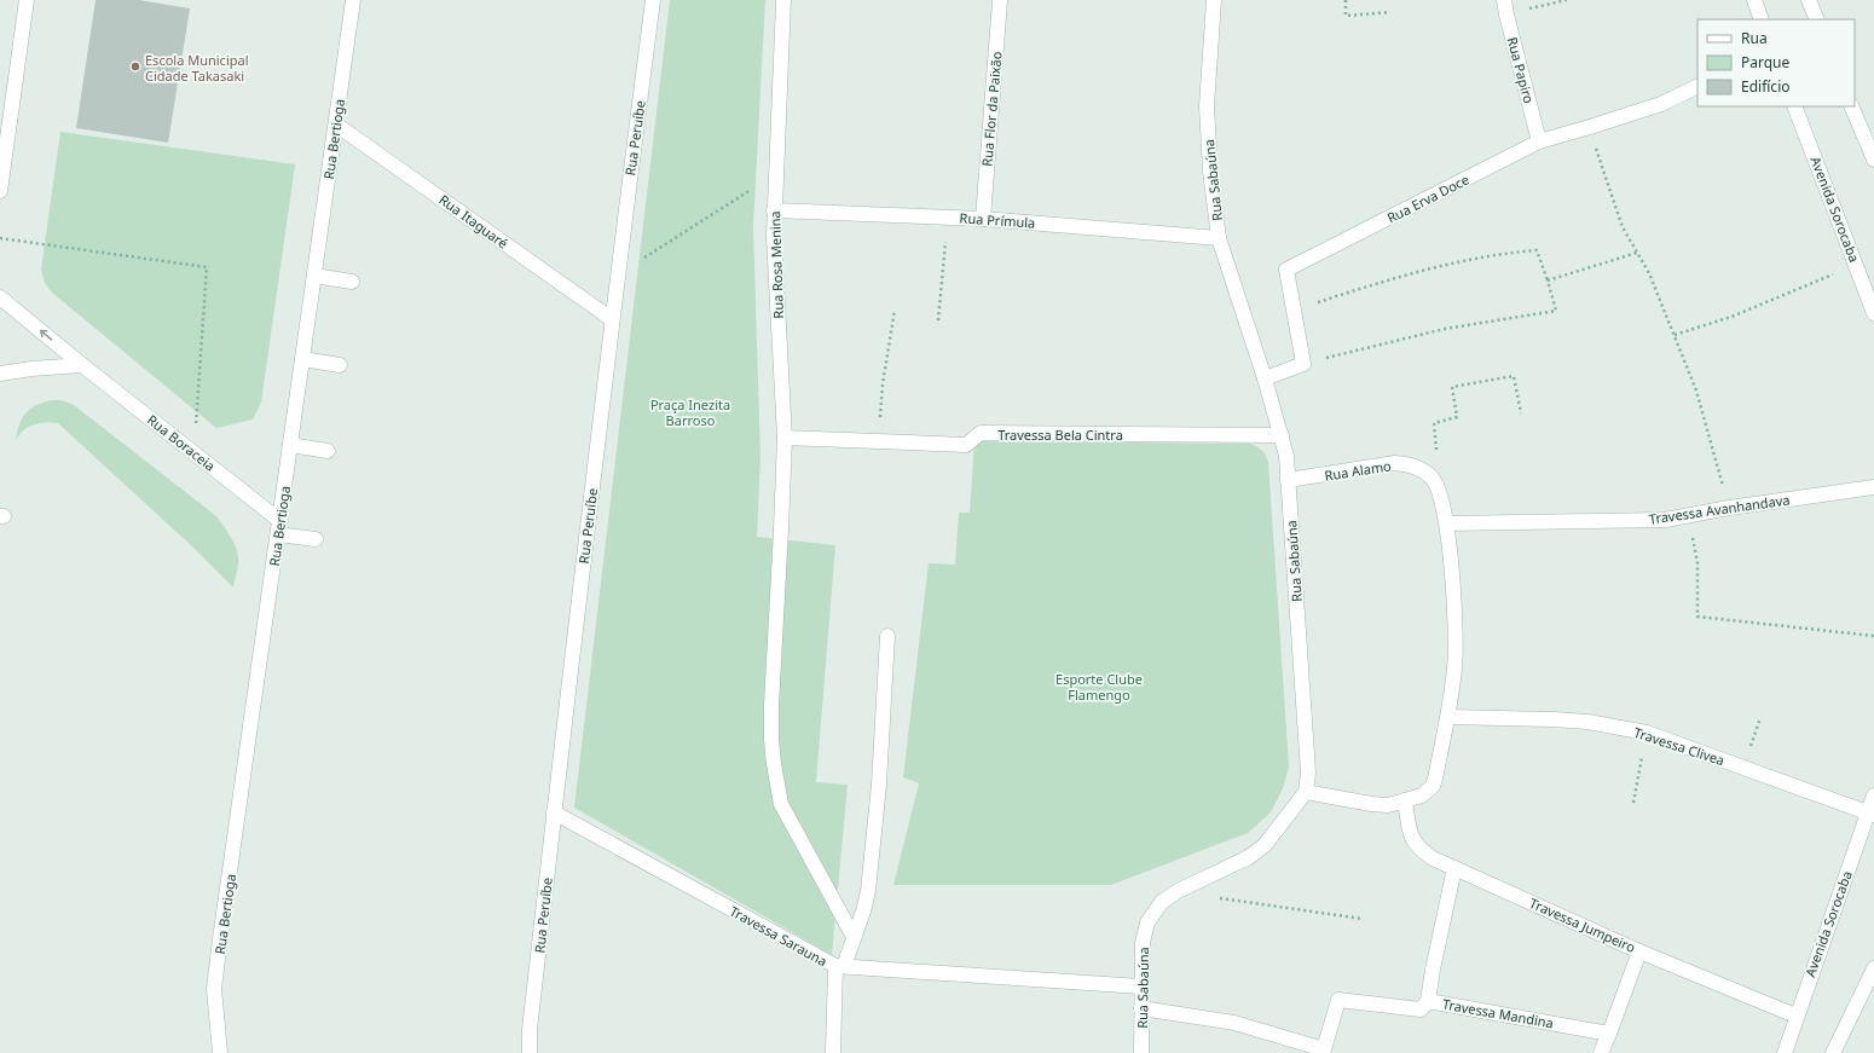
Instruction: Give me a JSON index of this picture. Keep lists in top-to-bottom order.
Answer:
{
  "streets": {
    "street": [
      "Rua Papiro",
      "Rua Flor da Paixão",
      "Rua Peruíbe",
      "Rua Bertioga",
      "Rua Sabaúna",
      "Rua Erva Doce",
      "Avenida Sorocaba",
      "Rua Prímula",
      "Rua Itaguaré",
      "Rua Rosa Menina",
      "Travessa Bela Cintra",
      "Rua Boraceia",
      "Rua Alamo",
      "Travessa Avanhandava",
      "Travessa Clivea",
      "Travessa Jumpeiro",
      "Travessa Sarauna",
      "Travessa Mandina"
    ]
  },
  "crossings": [
    ["Rua Papiro", "Rua Erva Doce"],
    ["Rua Flor da Paixão", "Rua Prímula"],
    ["Rua Peruíbe", "Rua Itaguaré"],
    ["Rua Peruíbe", "Travessa Sarauna"],
    ["Rua Bertioga", "Rua Itaguaré"],
    ["Rua Bertioga", "Rua Boraceia"],
    ["Rua Sabaúna", "Rua Prímula"],
    ["Rua Sabaúna", "Travessa Bela Cintra"],
    ["Rua Sabaúna", "Rua Alamo"],
    ["Rua Sabaúna", "Travessa Sarauna"],
    ["Rua Sabaúna", "Travessa Mandina"],
    ["Avenida Sorocaba", "Travessa Clivea"],
    ["Avenida Sorocaba", "Travessa Jumpeiro"],
    ["Rua Prímula", "Rua Rosa Menina"],
    ["Rua Rosa Menina", "Travessa Bela Cintra"]
  ],
  "parks": ["Praça Inezita Barroso", "Esporte Clube Flamengo"],
  "places": ["Escola Municipal Cidade Takasaki"],
  "legend": ["Rua", "Parque", "Edifício"]
}
